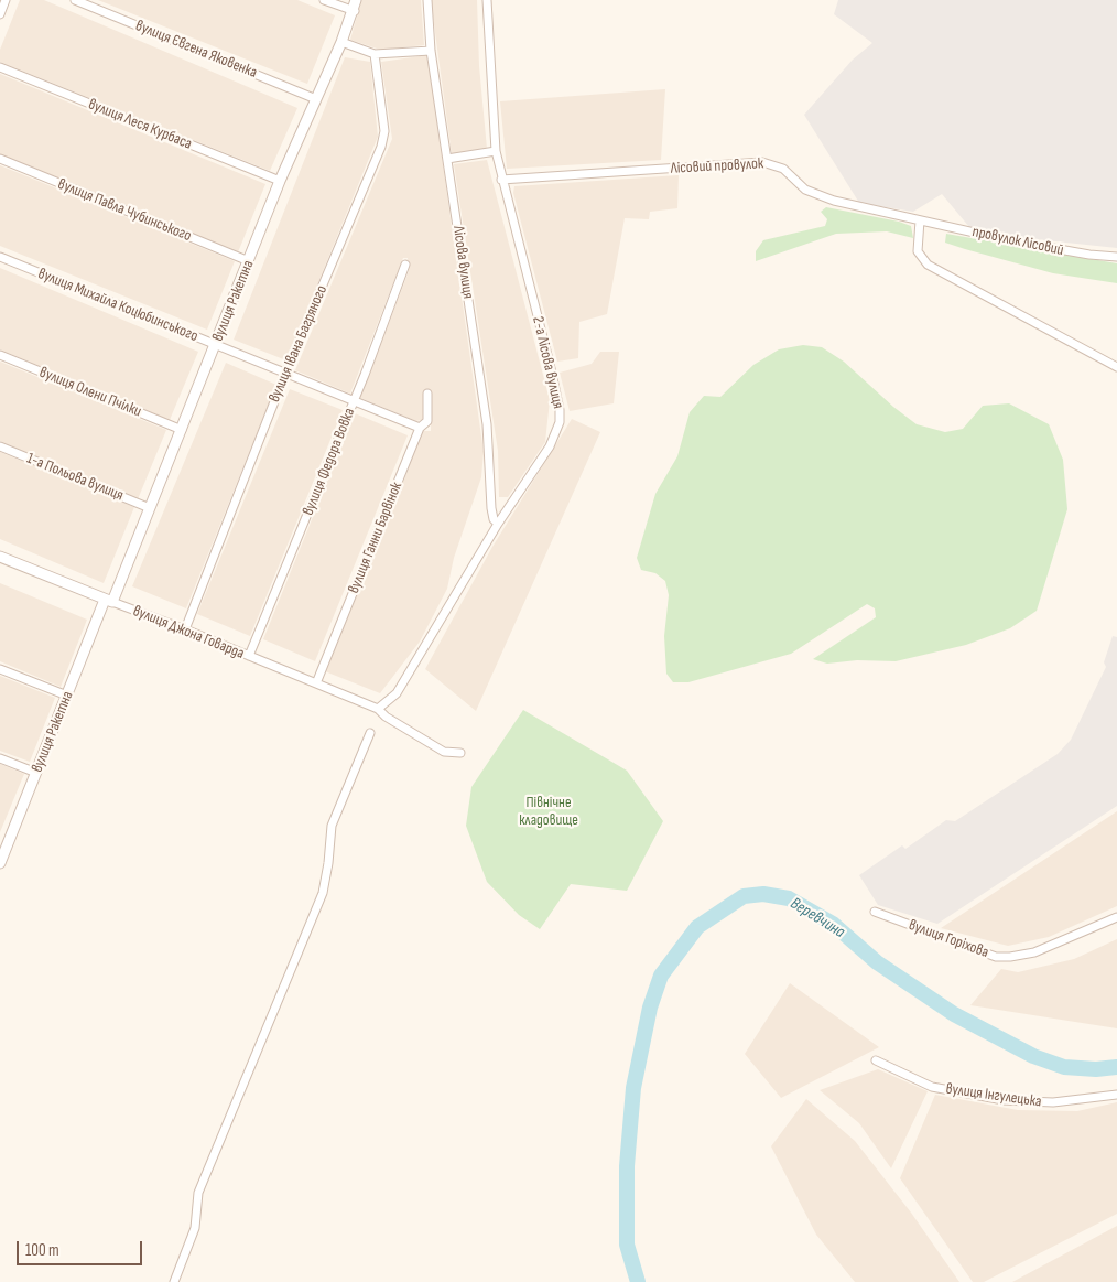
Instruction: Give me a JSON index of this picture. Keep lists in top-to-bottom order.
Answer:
{
  "streets": {
    "street": [
      "вулиця Євгена Яковенка",
      "вулиця Леся Курбаса",
      "Лісовий провулок",
      "вулиця Павла Чубинського",
      "провулок Лісовий",
      "Лісова вулиця",
      "вулиця Ракетна",
      "вулиця Михайла Коцюбинського",
      "вулиця Івана Багряного",
      "2-а Лісова вулиця",
      "вулиця Олени Пчілки",
      "вулиця Федора Вовка",
      "1-а Польова вулиця",
      "вулиця Ганни Барвінок",
      "вулиця Джона Говарда",
      "вулиця Горіхова",
      "вулиця Інгулецька"
    ]
  },
  "crossings": [
    ["вулиця Євгена Яковенка", "вулиця Ракетна"],
    ["вулиця Леся Курбаса", "вулиця Ракетна"],
    ["Лісовий провулок", "провулок Лісовий"],
    ["Лісовий провулок", "2-а Лісова вулиця"],
    ["вулиця Павла Чубинського", "вулиця Ракетна"],
    ["Лісова вулиця", "2-а Лісова вулиця"],
    ["вулиця Ракетна", "вулиця Михайла Коцюбинського"],
    ["вулиця Ракетна", "вулиця Олени Пчілки"],
    ["вулиця Ракетна", "1-а Польова вулиця"],
    ["вулиця Ракетна", "вулиця Джона Говарда"],
    ["вулиця Михайла Коцюбинського", "вулиця Івана Багряного"],
    ["вулиця Михайла Коцюбинського", "вулиця Федора Вовка"],
    ["вулиця Михайла Коцюбинського", "вулиця Ганни Барвінок"],
    ["вулиця Івана Багряного", "вулиця Джона Говарда"],
    ["2-а Лісова вулиця", "вулиця Джона Говарда"],
    ["вулиця Федора Вовка", "вулиця Джона Говарда"],
    ["вулиця Ганни Барвінок", "вулиця Джона Говарда"]
  ],
  "water": ["Веревчина"],
  "parks": ["Північне кладовище"],
  "scale_bar": "100 m"
}
